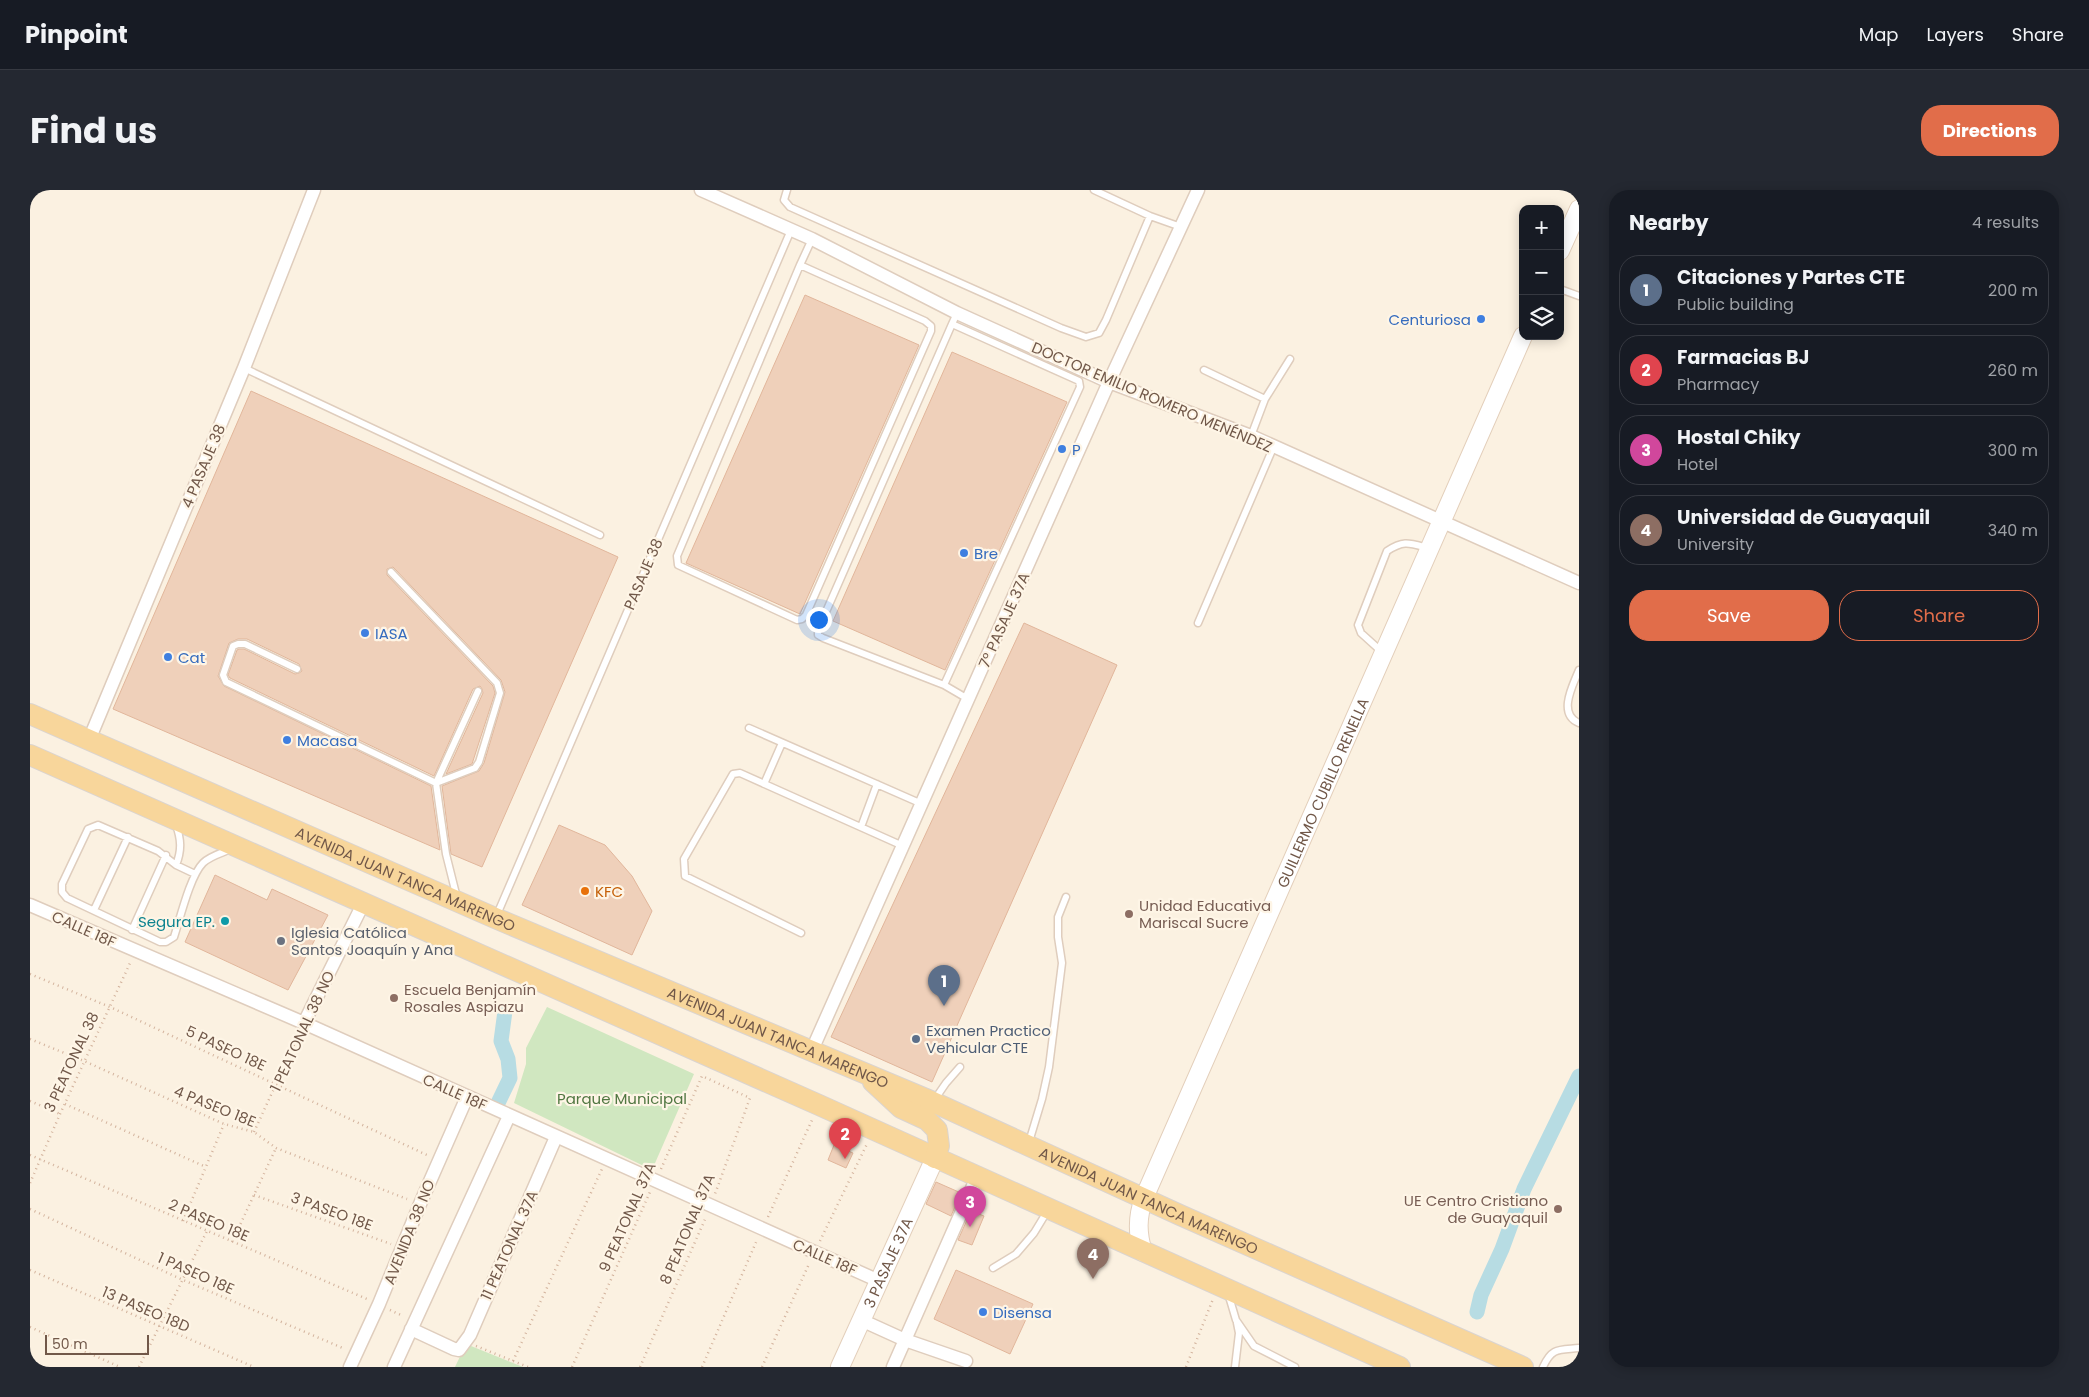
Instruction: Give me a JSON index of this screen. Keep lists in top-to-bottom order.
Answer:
{
  "streets": {
    "main road": ["AVENIDA JUAN TANCA MARENGO"],
    "street": [
      "DOCTOR EMILIO ROMERO MENÉNDEZ",
      "4 PASAJE 38",
      "7° PASAJE 37A",
      "GUILLERMO CUBILLO RENELLA",
      "CALLE 18F",
      "1 PEATONAL 38 NO",
      "AVENIDA 38 NO",
      "11 PEATONAL 37A",
      "3 PASAJE 37A"
    ],
    "lane": ["PASAJE 38"],
    "path": [
      "5 PASEO 18E",
      "3 PEATONAL 38",
      "4 PASEO 18E",
      "3 PASEO 18E",
      "9 PEATONAL 37A",
      "2 PASEO 18E",
      "8 PEATONAL 37A",
      "1 PASEO 18E",
      "13 PASEO 18D"
    ]
  },
  "crossings": [
    ["DOCTOR EMILIO ROMERO MENÉNDEZ", "PASAJE 38"],
    ["DOCTOR EMILIO ROMERO MENÉNDEZ", "7° PASAJE 37A"],
    ["DOCTOR EMILIO ROMERO MENÉNDEZ", "GUILLERMO CUBILLO RENELLA"],
    ["4 PASAJE 38", "AVENIDA JUAN TANCA MARENGO"],
    ["PASAJE 38", "AVENIDA JUAN TANCA MARENGO"],
    ["7° PASAJE 37A", "AVENIDA JUAN TANCA MARENGO"],
    ["GUILLERMO CUBILLO RENELLA", "AVENIDA JUAN TANCA MARENGO"],
    ["CALLE 18F", "1 PEATONAL 38 NO"],
    ["CALLE 18F", "3 PEATONAL 38"],
    ["CALLE 18F", "9 PEATONAL 37A"],
    ["CALLE 18F", "8 PEATONAL 37A"],
    ["CALLE 18F", "AVENIDA 38 NO"],
    ["CALLE 18F", "11 PEATONAL 37A"],
    ["CALLE 18F", "3 PASAJE 37A"],
    ["1 PEATONAL 38 NO", "5 PASEO 18E"],
    ["1 PEATONAL 38 NO", "4 PASEO 18E"],
    ["5 PASEO 18E", "3 PEATONAL 38"],
    ["5 PASEO 18E", "AVENIDA 38 NO"],
    ["3 PEATONAL 38", "4 PASEO 18E"],
    ["3 PEATONAL 38", "2 PASEO 18E"],
    ["4 PASEO 18E", "AVENIDA 38 NO"],
    ["3 PASEO 18E", "AVENIDA 38 NO"],
    ["9 PEATONAL 37A", "8 PEATONAL 37A"],
    ["2 PASEO 18E", "AVENIDA 38 NO"],
    ["AVENIDA 38 NO", "1 PASEO 18E"]
  ],
  "parks": ["Parque Municipal"],
  "places": [
    "Centuriosa",
    "P",
    "Bre",
    "IASA",
    "Cat",
    "Macasa",
    "KFC",
    "Unidad Educativa Mariscal Sucre",
    "Segura EP.",
    "Iglesia Católica Santos Joaquín y Ana",
    "Escuela Benjamín Rosales Aspiazu",
    "Examen Practico Vehicular CTE",
    "UE Centro Cristiano de Guayaquil",
    "Disensa"
  ],
  "scale_bar": "50 m",
  "page": {
    "header": "Pinpoint",
    "nav": ["Map", "Layers", "Share"],
    "title": "Find us",
    "buttons": [
      "Directions",
      ["Save", "Share"]
    ],
    "heading": ["Nearby", "4 results"],
    "map_buttons": ["+", "−"],
    "list": [
      {
        "mark": "1",
        "name": "Citaciones y Partes CTE",
        "note": "Public building",
        "value": "200 m"
      },
      {
        "mark": "2",
        "name": "Farmacias BJ",
        "note": "Pharmacy",
        "value": "260 m"
      },
      {
        "mark": "3",
        "name": "Hostal Chiky",
        "note": "Hotel",
        "value": "300 m"
      },
      {
        "mark": "4",
        "name": "Universidad de Guayaquil",
        "note": "University",
        "value": "340 m"
      }
    ],
    "pins": [
      "1",
      "2",
      "3",
      "4"
    ],
    "scale": "50 m"
  }
}
